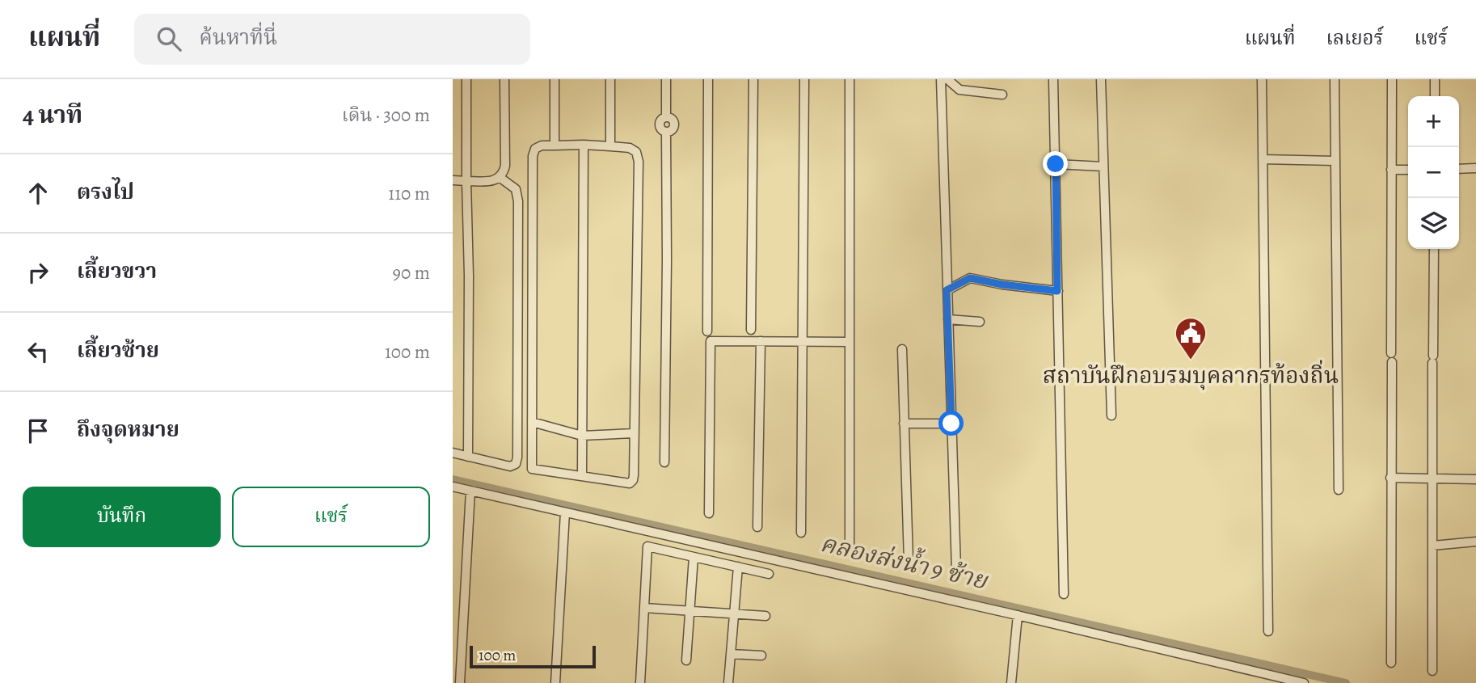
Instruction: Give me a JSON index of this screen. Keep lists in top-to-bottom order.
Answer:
{
  "water": ["คลองส่งน้ำ 9 ซ้าย"],
  "places": {
    "public building": ["สถาบันฝึกอบรมบุคลากรท้องถิ่น"]
  },
  "scale_bar": "100 m",
  "page": {
    "header": "แผนที่",
    "search": "ค้นหาที่นี่",
    "nav": ["แผนที่", "เลเยอร์", "แชร์"],
    "heading": ["4 นาที", "เดิน · 300 m"],
    "map_buttons": ["+", "−"],
    "list": [
      ["ตรงไป", "110 m"],
      ["เลี้ยวขวา", "90 m"],
      ["เลี้ยวซ้าย", "100 m"],
      "ถึงจุดหมาย"
    ],
    "buttons": ["บันทึก", "แชร์"],
    "scale": "100 m"
  }
}
